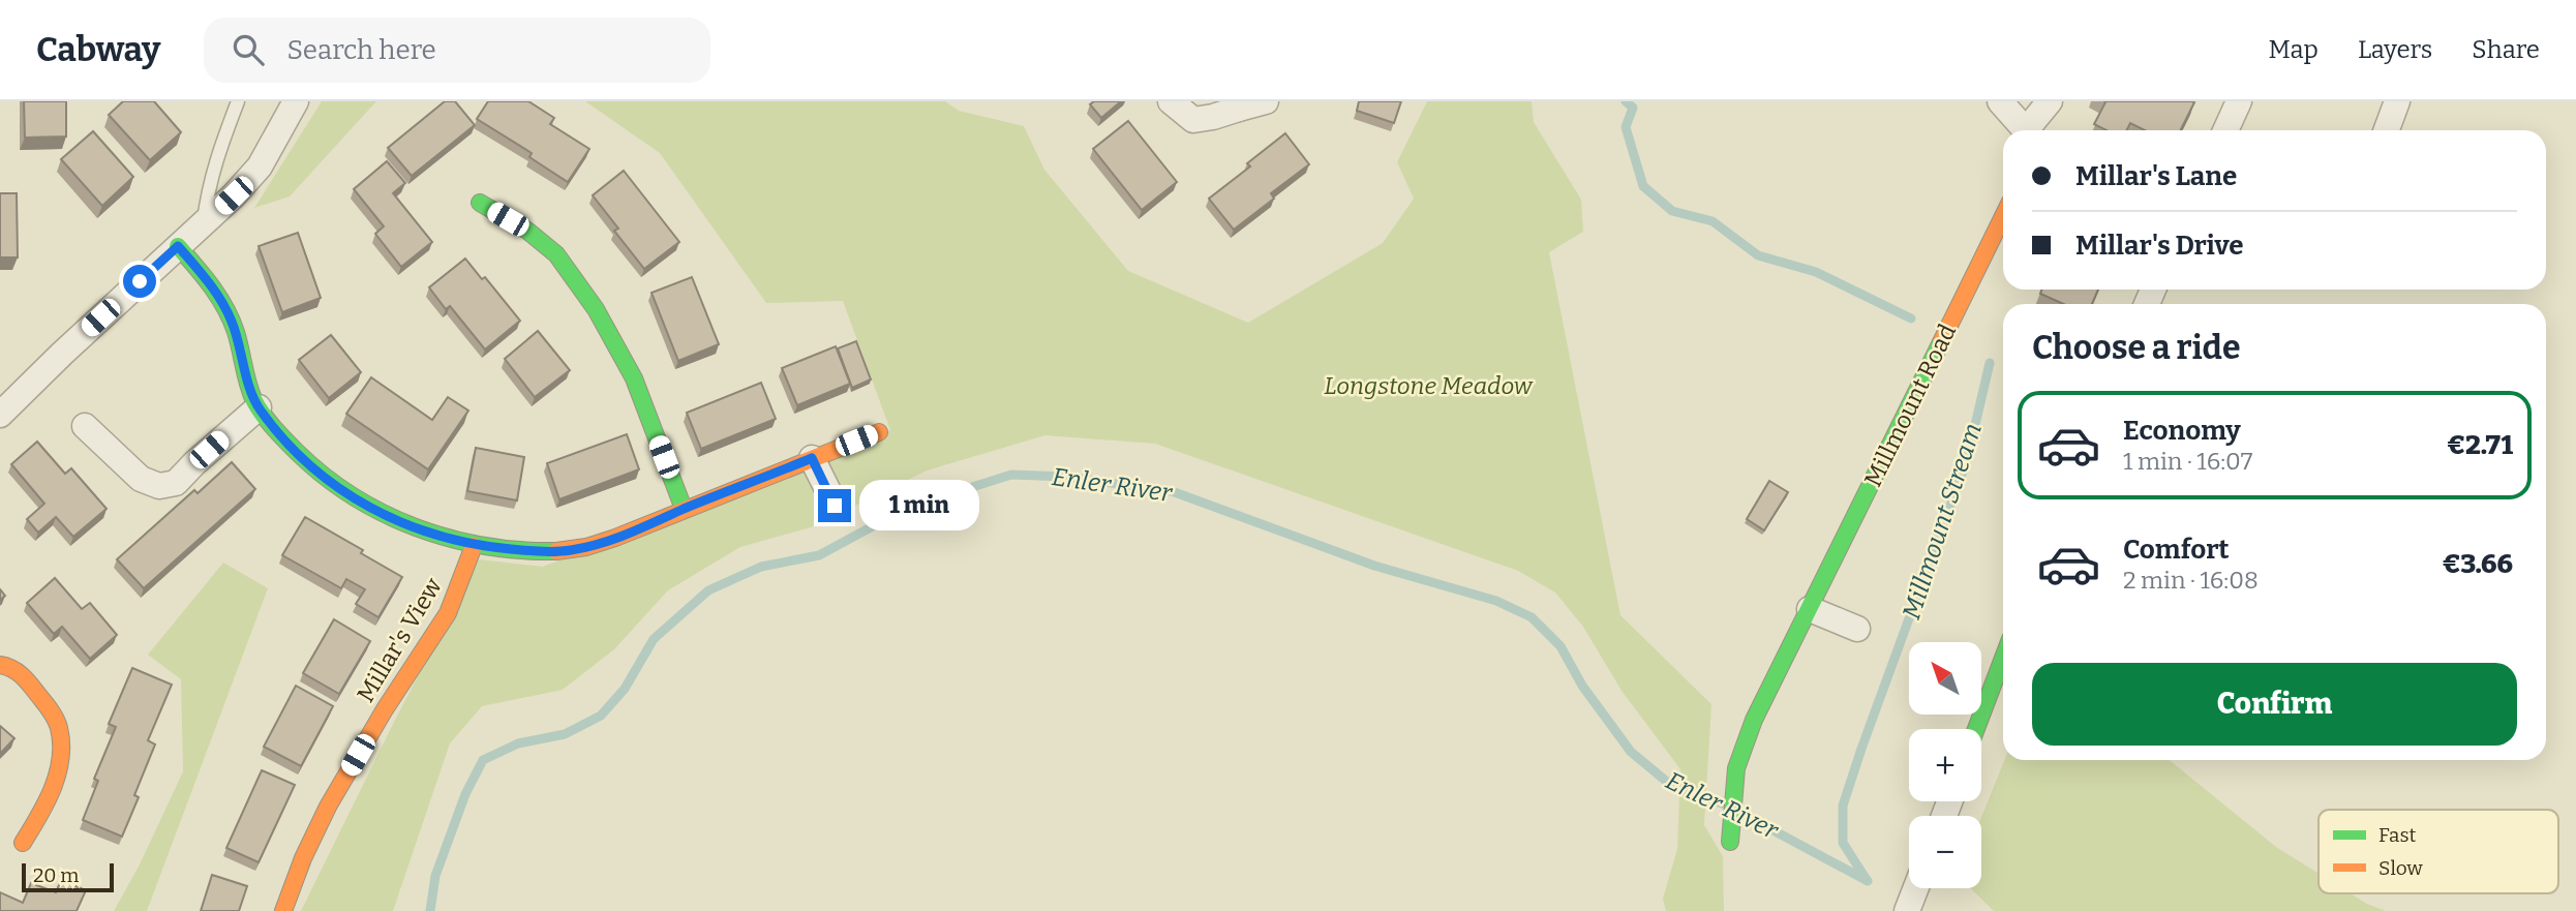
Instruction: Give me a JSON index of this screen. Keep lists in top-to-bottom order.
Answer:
{
  "streets": {
    "street": ["Millmount Road", "Millar's View"]
  },
  "water": ["Enler River", "Millmount Stream"],
  "parks": ["Longstone Meadow"],
  "legend": ["Fast", "Slow"],
  "scale_bar": "20 m",
  "north": "top left",
  "page": {
    "header": "Cabway",
    "search": "Search here",
    "nav": ["Map", "Layers", "Share"],
    "banner": ["Millar's Lane", "Millar's Drive"],
    "heading": "Choose a ride",
    "list": [
      {
        "name": "Economy",
        "note": "1 min · 16:07",
        "value": "€2.71"
      },
      {
        "name": "Comfort",
        "note": "2 min · 16:08",
        "value": "€3.66"
      }
    ],
    "bubble": "1 min",
    "map_buttons": ["+", "−"],
    "buttons": "Confirm",
    "scale": "20 m"
  }
}
